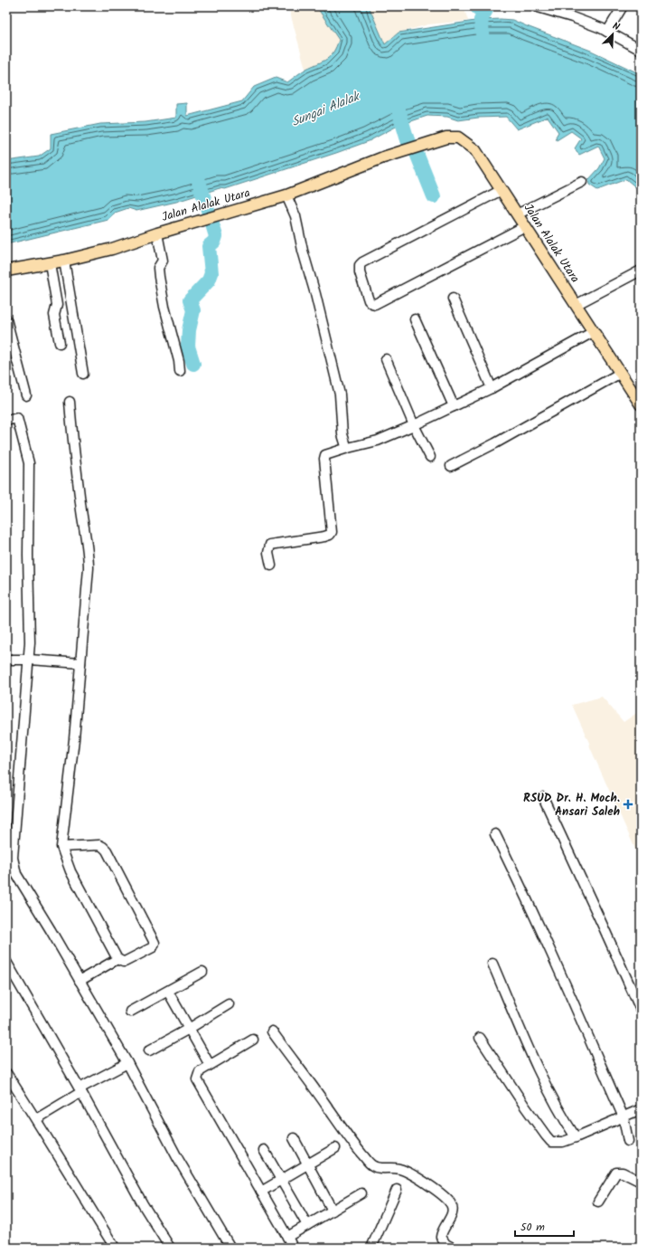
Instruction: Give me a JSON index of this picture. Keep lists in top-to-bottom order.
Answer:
{
  "streets": {
    "main road": ["Jalan Alalak Utara"]
  },
  "water": ["Sungai Alalak"],
  "places": {
    "health": ["RSUD Dr. H. Moch. Ansari Saleh"]
  },
  "scale_bar": "50 m",
  "north": "top right"
}
